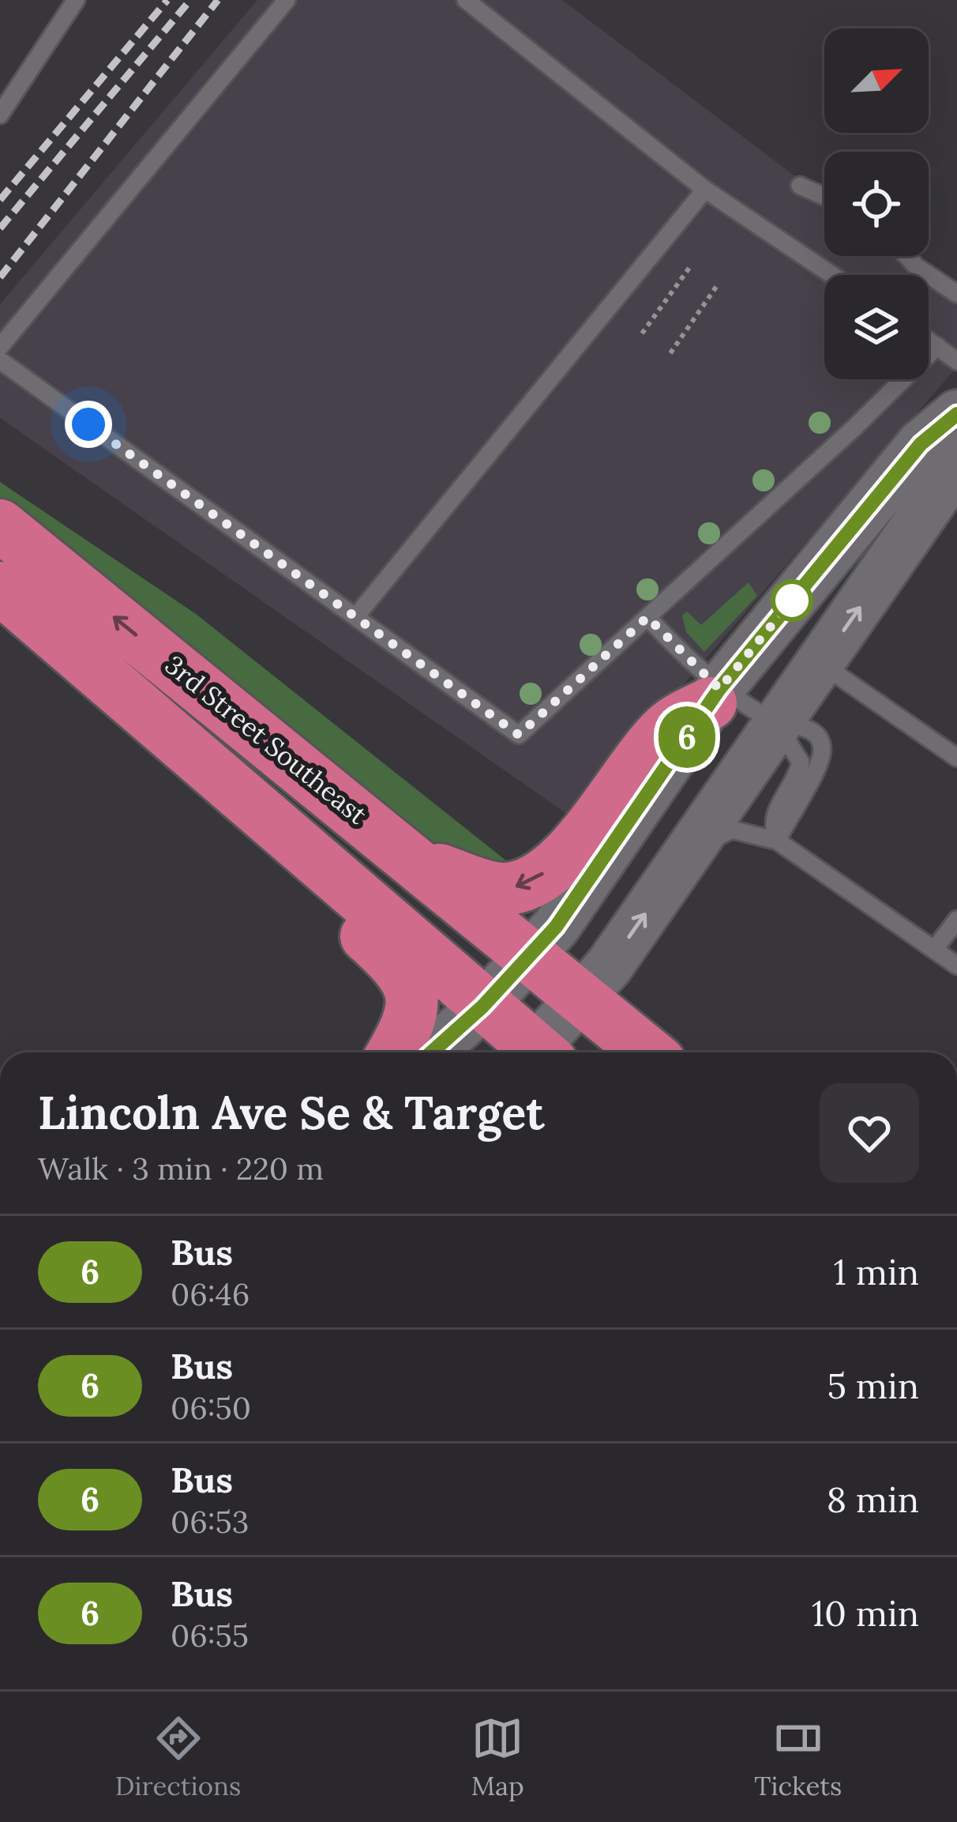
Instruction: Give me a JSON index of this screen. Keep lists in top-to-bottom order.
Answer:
{
  "streets": {
    "highway": ["3rd Street Southeast"]
  },
  "lines": ["bus line 6"],
  "north": "top right",
  "page": {
    "on_map": "6",
    "heading": ["Lincoln Ave Se & Target", "Walk · 3 min · 220 m"],
    "list": [
      {
        "mark": "6",
        "name": "Bus",
        "note": "06:46",
        "value": "1 min"
      },
      {
        "mark": "6",
        "name": "Bus",
        "note": "06:50",
        "value": "5 min"
      },
      {
        "mark": "6",
        "name": "Bus",
        "note": "06:53",
        "value": "8 min"
      },
      {
        "mark": "6",
        "name": "Bus",
        "note": "06:55",
        "value": "10 min"
      }
    ],
    "tabs": ["Directions", "Map", "Tickets"]
  }
}
